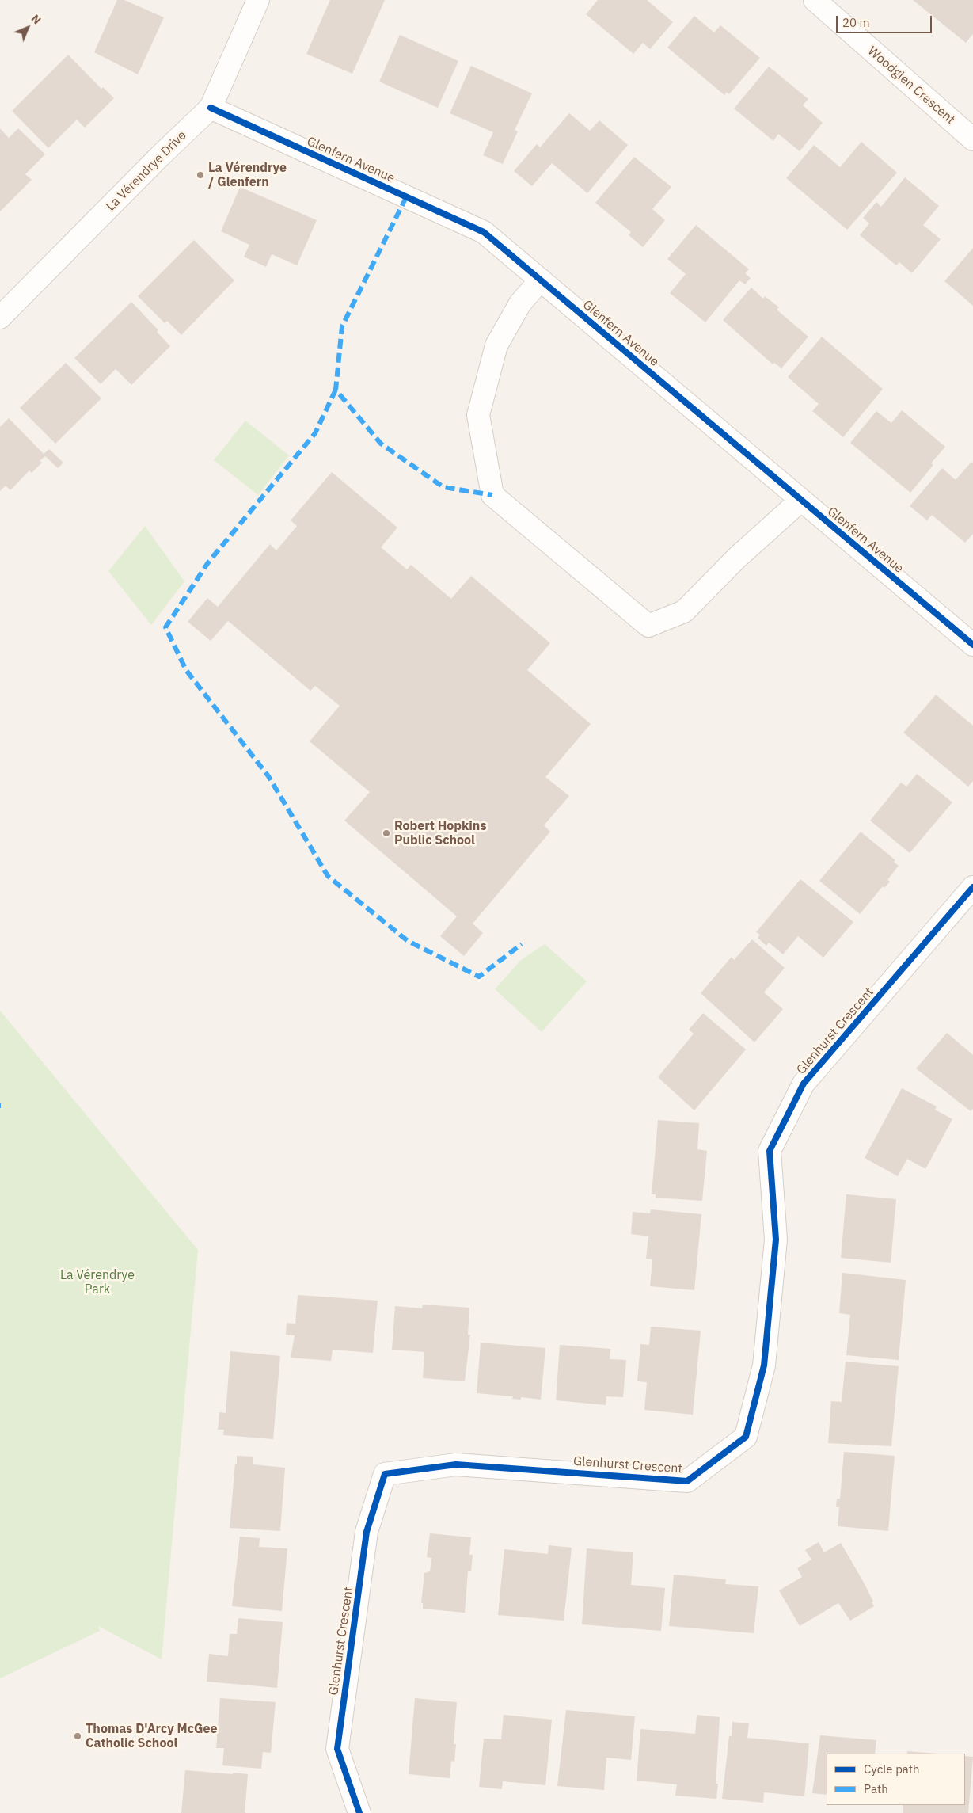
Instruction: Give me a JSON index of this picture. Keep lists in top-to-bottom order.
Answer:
{
  "streets": {
    "street": [
      "Woodglen Crescent",
      "Glenfern Avenue",
      "La Vérendrye Drive",
      "Glenhurst Crescent"
    ]
  },
  "crossings": [
    ["Glenfern Avenue", "La Vérendrye Drive"]
  ],
  "parks": ["La Vérendrye Park"],
  "places": ["La Vérendrye / Glenfern", "Robert Hopkins Public School", "Thomas D'Arcy McGee Catholic School"],
  "legend": ["Cycle path", "Path"],
  "scale_bar": "20 m",
  "north": "top right"
}
